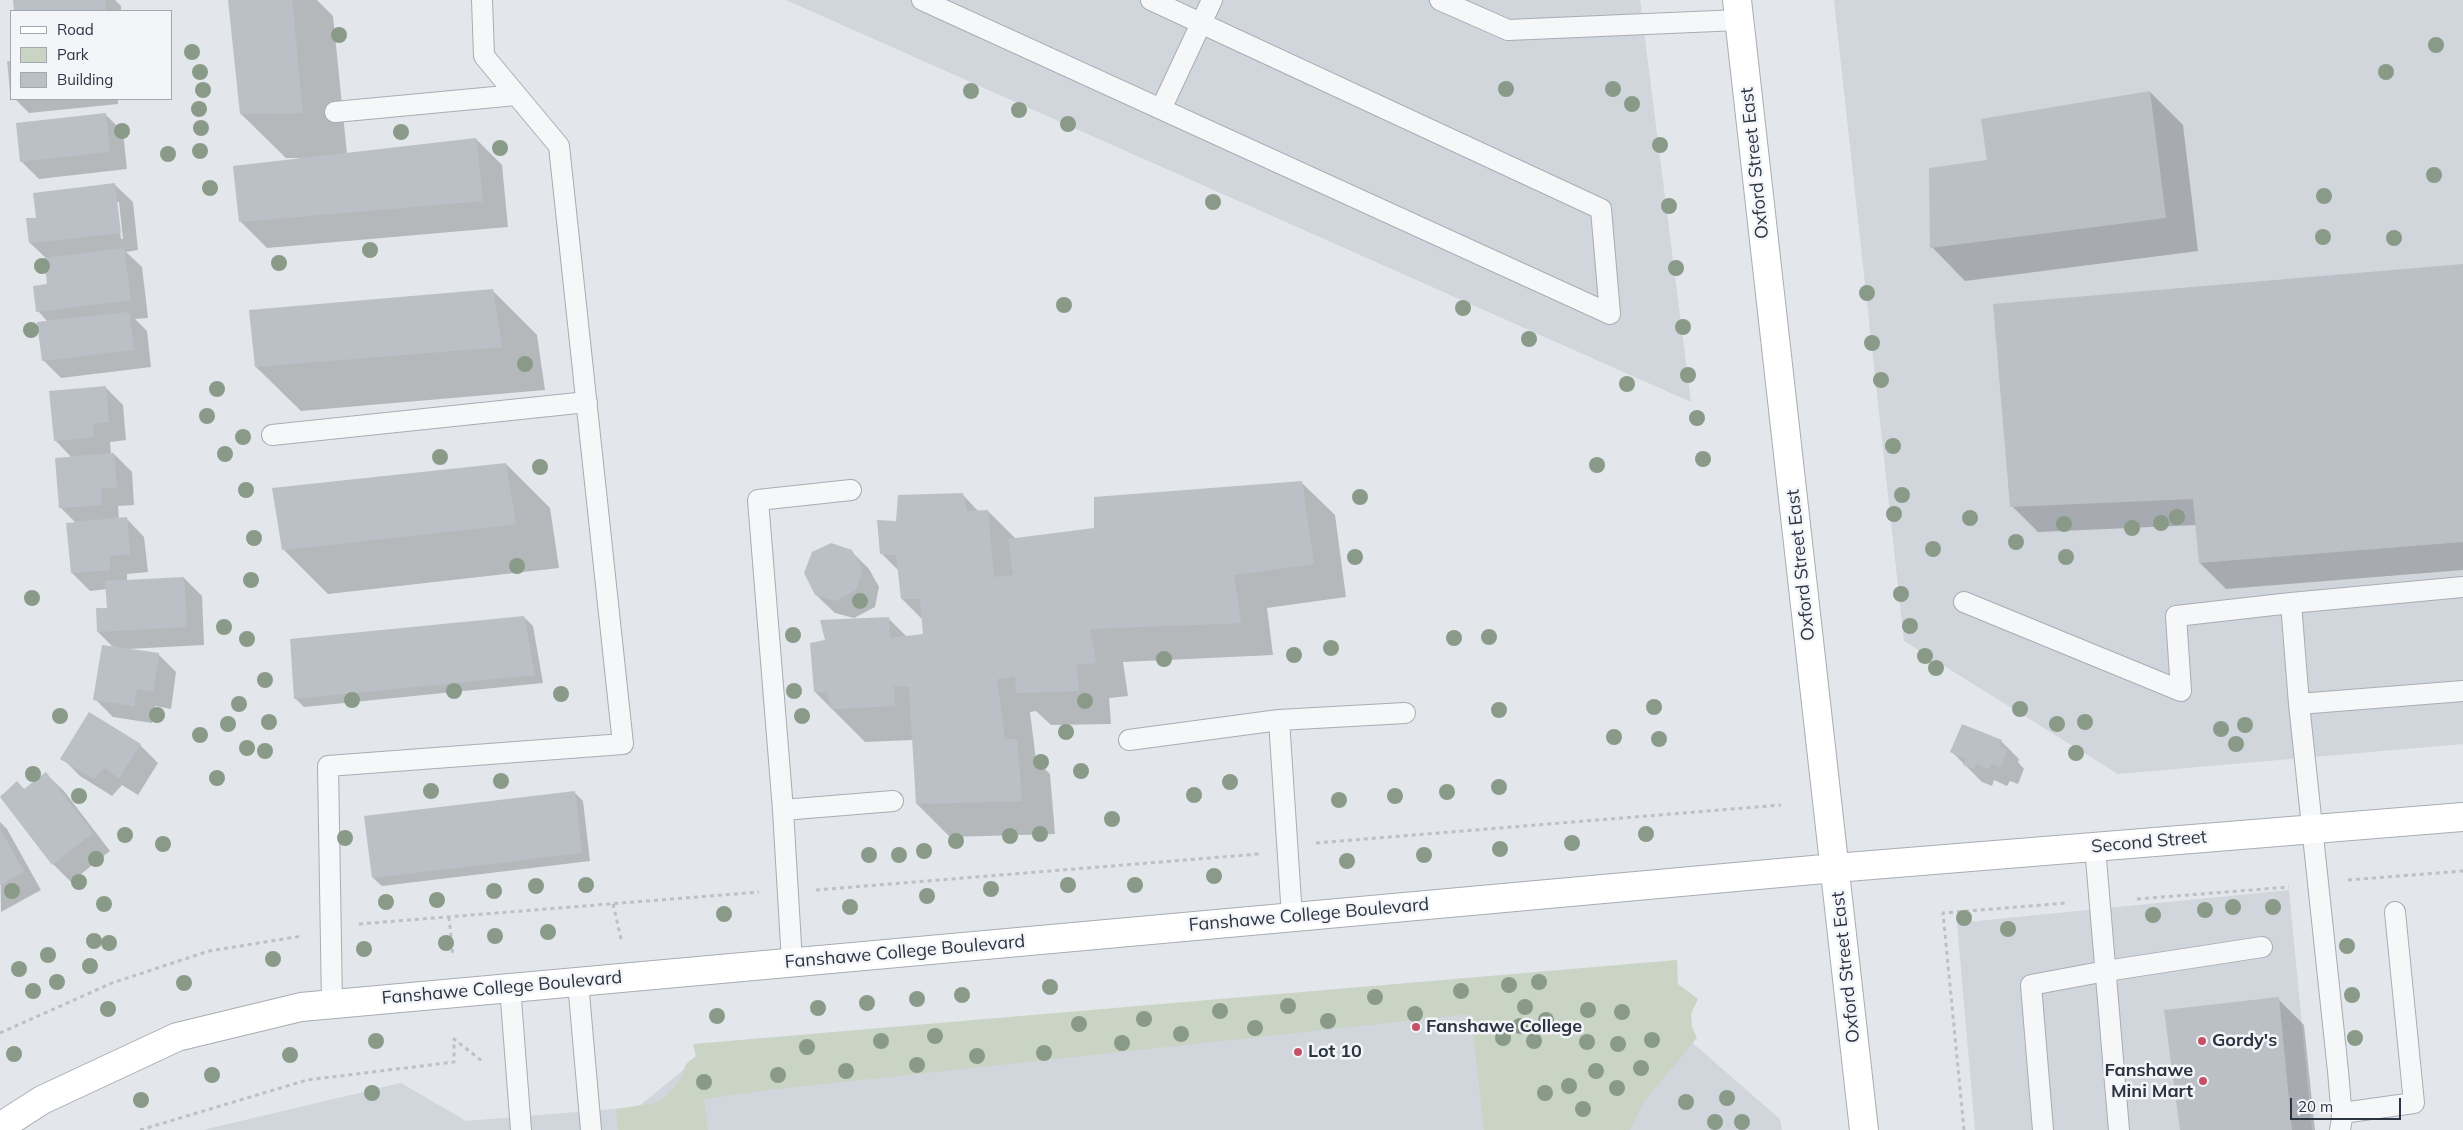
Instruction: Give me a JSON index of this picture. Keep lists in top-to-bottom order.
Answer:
{
  "streets": {
    "street": ["Oxford Street East", "Second Street", "Fanshawe College Boulevard"]
  },
  "crossings": [
    ["Oxford Street East", "Second Street"],
    ["Oxford Street East", "Fanshawe College Boulevard"],
    ["Second Street", "Fanshawe College Boulevard"]
  ],
  "places": [
    "Fanshawe College",
    "Gordy's",
    "Lot 10",
    "Fanshawe Mini Mart"
  ],
  "legend": ["Road", "Park", "Building"],
  "scale_bar": "20 m"
}
